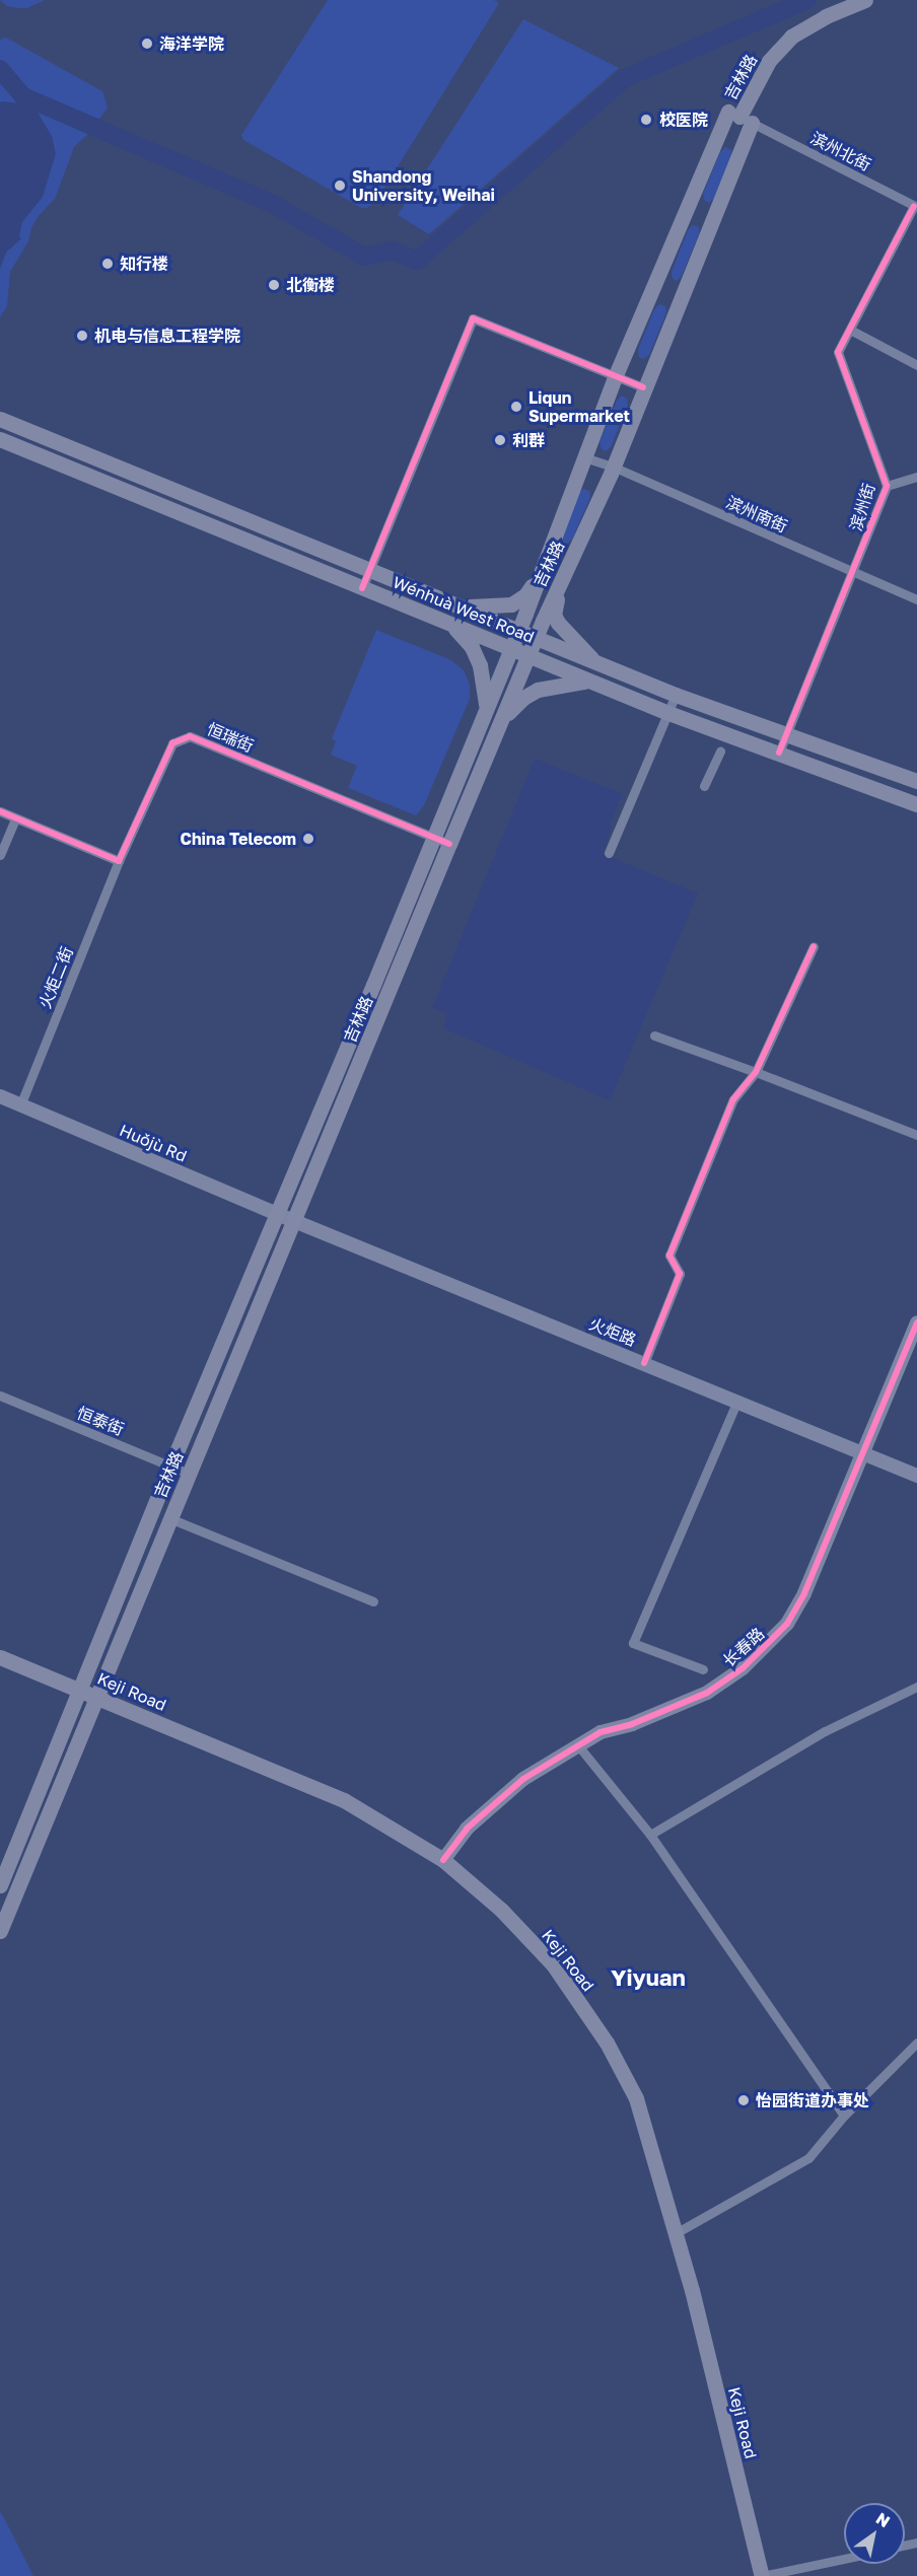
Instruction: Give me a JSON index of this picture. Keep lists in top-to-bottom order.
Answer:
{
  "streets": {
    "main road": [
      "吉林路",
      "Wénhuà West Road",
      "Huǒjù Rd",
      "火炬路",
      "长春路",
      "Keji Road"
    ],
    "street": [
      "滨州北街",
      "滨州街",
      "滨州南街",
      "恒瑞街",
      "火炬二街",
      "恒泰街"
    ]
  },
  "crossings": [
    ["吉林路", "滨州北街"],
    ["吉林路", "滨州南街"],
    ["吉林路", "Wénhuà West Road"],
    ["吉林路", "恒瑞街"],
    ["吉林路", "Huǒjù Rd"],
    ["吉林路", "火炬路"],
    ["吉林路", "恒泰街"],
    ["吉林路", "Keji Road"],
    ["滨州北街", "滨州街"],
    ["滨州街", "滨州南街"],
    ["滨州街", "Wénhuà West Road"],
    ["恒瑞街", "火炬二街"],
    ["火炬二街", "Huǒjù Rd"],
    ["Huǒjù Rd", "火炬路"],
    ["火炬路", "长春路"],
    ["长春路", "Keji Road"]
  ],
  "districts": ["Yiyuan"],
  "places": [
    "海洋学院",
    "校医院",
    "Shandong University, Weihai",
    "知行楼",
    "北衡楼",
    "机电与信息工程学院",
    "Liqun Supermarket",
    "利群",
    "China Telecom",
    "怡园街道办事处"
  ],
  "north": "top right"
}
